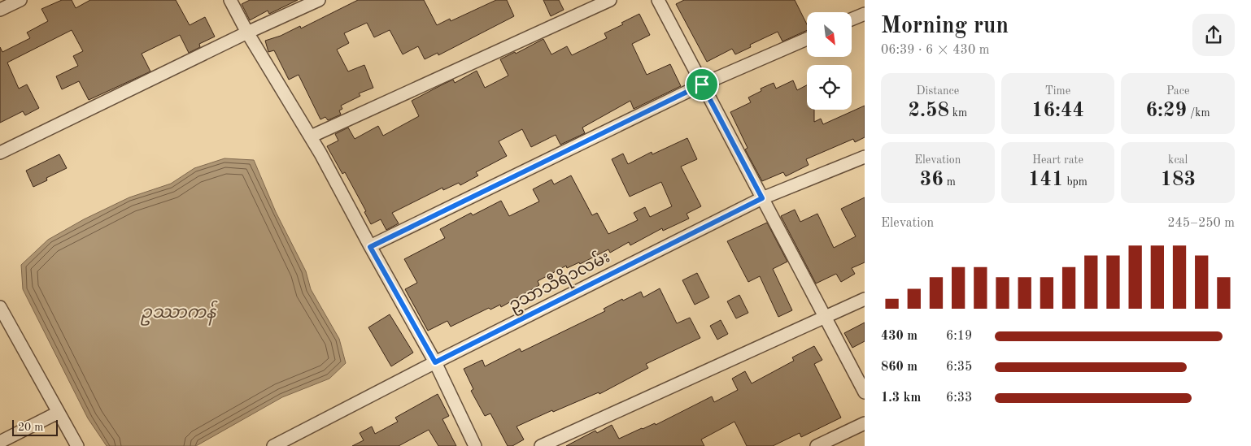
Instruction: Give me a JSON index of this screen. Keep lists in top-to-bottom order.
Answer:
{
  "streets": {
    "street": ["ဥသာသီရိ၁လမ်း"]
  },
  "water": ["ဥဿာကန်"],
  "scale_bar": "20 m",
  "north": "bottom right",
  "page": {
    "heading": ["Morning run", "06:39 · 6 × 430 m"],
    "stats": [
      ["Distance", "2.58 km"],
      ["Time", "16:44"],
      ["Pace", "6:29 /km"],
      ["Elevation", "36 m"],
      ["Heart rate", "141 bpm"],
      ["kcal", "183"]
    ],
    "chart": ["Elevation", "245–250 m"],
    "list": [
      {
        "name": "430 m",
        "note": "6:19"
      },
      {
        "name": "860 m",
        "note": "6:35"
      },
      {
        "name": "1.3 km",
        "note": "6:33"
      }
    ],
    "scale": "20 m"
  }
}
